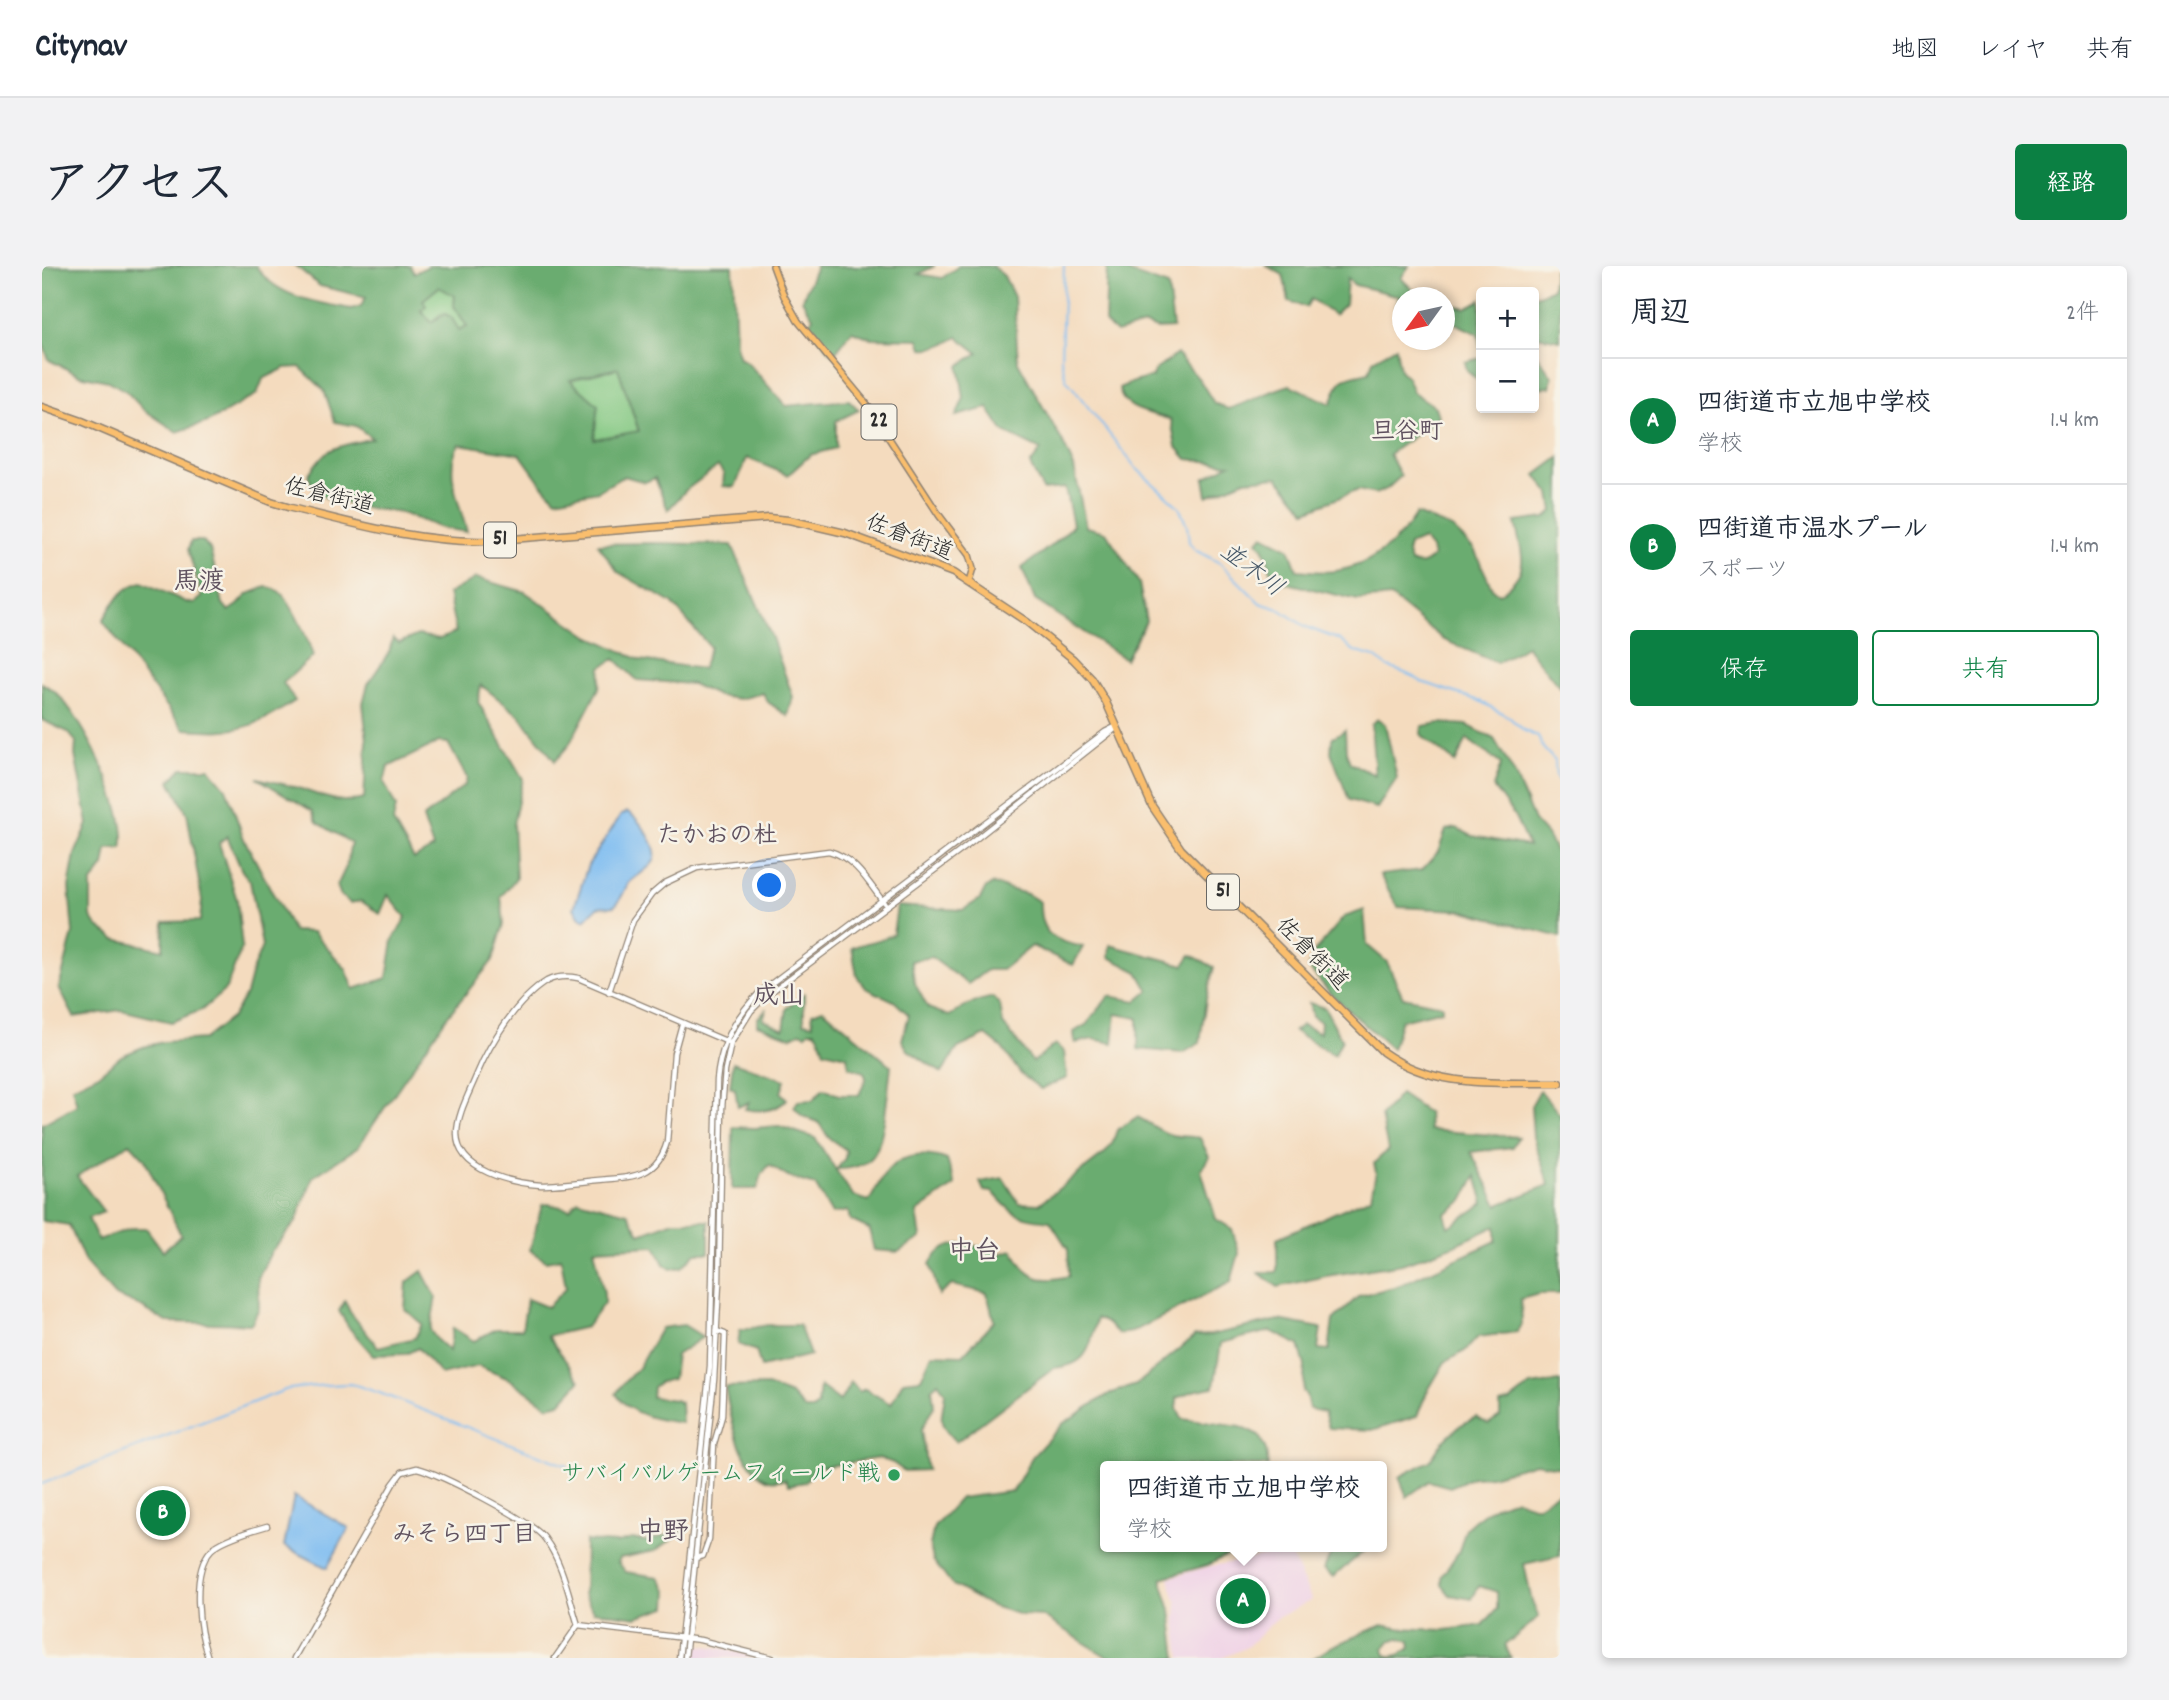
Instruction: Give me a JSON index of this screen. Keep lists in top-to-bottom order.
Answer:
{
  "streets": {
    "highway": ["佐倉街道", "51"],
    "main road": ["22"]
  },
  "crossings": [
    ["22", "佐倉街道"]
  ],
  "districts": [
    "旦谷町",
    "馬渡",
    "たかおの杜",
    "成山",
    "中台",
    "中野",
    "みそら四丁目"
  ],
  "water": ["並木川"],
  "places": ["サバイバルゲームフィールド戦"],
  "north": "bottom left",
  "page": {
    "header": "Citynav",
    "nav": ["地図", "レイヤ", "共有"],
    "title": "アクセス",
    "buttons": [
      "経路",
      ["保存", "共有"]
    ],
    "heading": ["周辺", "2件"],
    "map_buttons": ["+", "−"],
    "list": [
      {
        "mark": "A",
        "name": "四街道市立旭中学校",
        "note": "学校",
        "value": "1.4 km"
      },
      {
        "mark": "B",
        "name": "四街道市温水プール",
        "note": "スポーツ",
        "value": "1.4 km"
      }
    ],
    "popup": ["四街道市立旭中学校", "学校"],
    "pins": ["B", "A"]
  }
}
